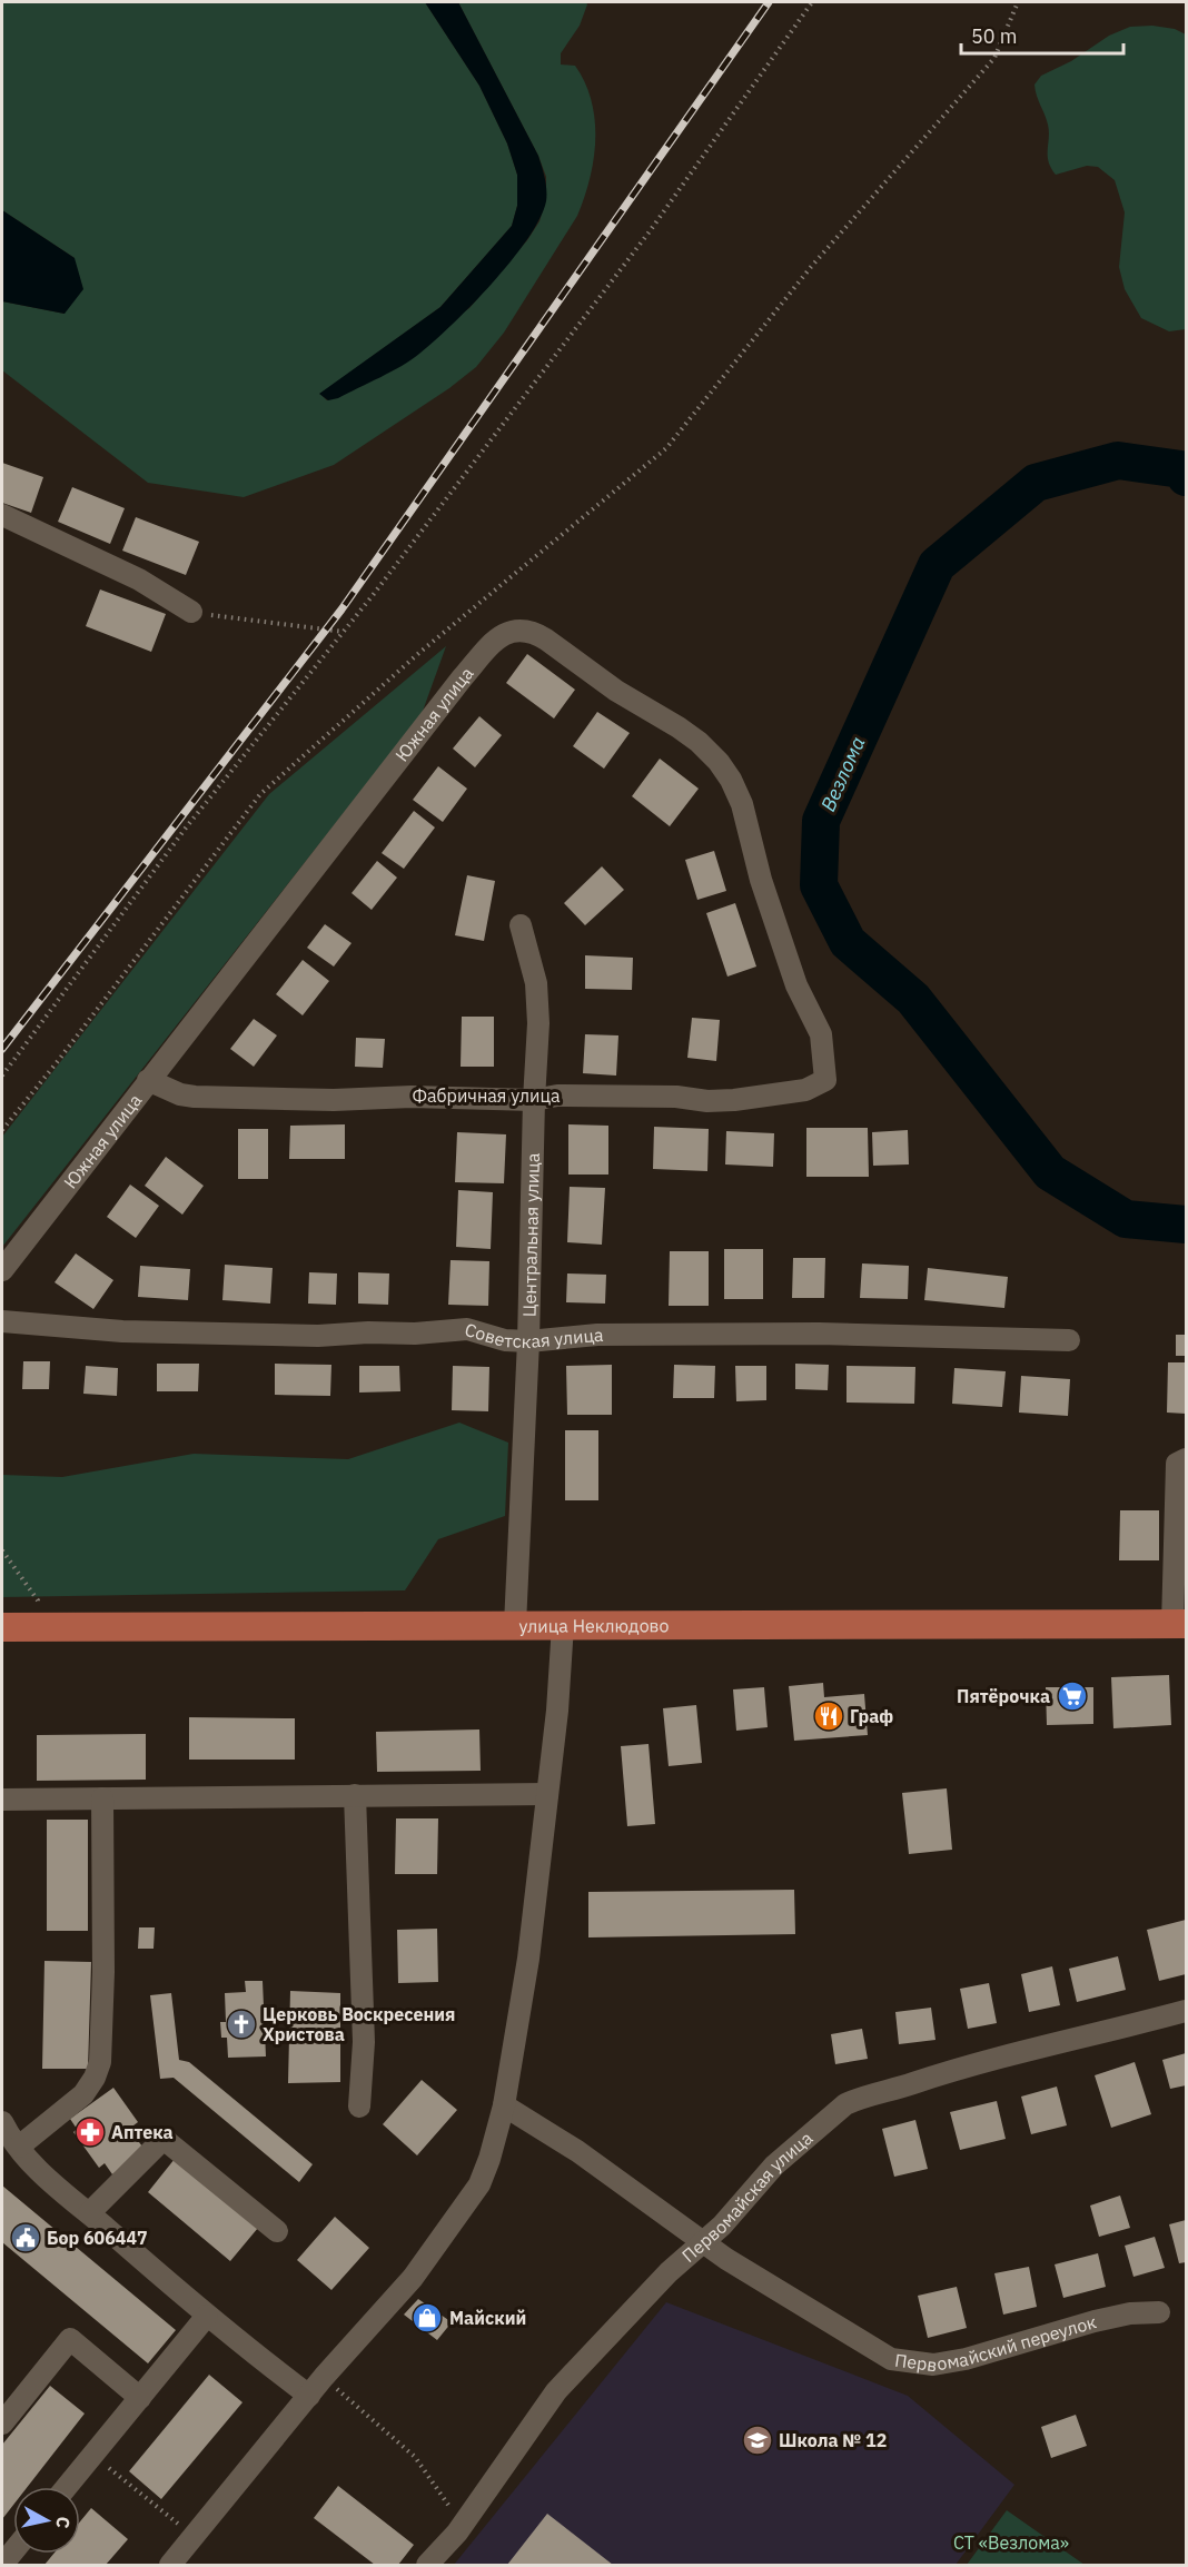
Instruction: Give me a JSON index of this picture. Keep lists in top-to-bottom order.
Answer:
{
  "streets": {
    "main road": ["улица Неклюдово"],
    "street": [
      "Южная улица",
      "Фабричная улица",
      "Центральная улица",
      "Советская улица",
      "Первомайская улица",
      "Первомайский переулок"
    ]
  },
  "crossings": [
    ["Южная улица", "Фабричная улица"],
    ["Фабричная улица", "Центральная улица"],
    ["Центральная улица", "Советская улица"],
    ["Центральная улица", "улица Неклюдово"],
    ["Первомайская улица", "Первомайский переулок"]
  ],
  "water": ["Везлома"],
  "parks": ["СТ «Везлома»"],
  "places": {
    "supermarket": ["Пятёрочка"],
    "restaurant": ["Граф"],
    "church": ["Церковь Воскресения Христова"],
    "pharmacy": ["Аптека"],
    "public building": ["Бор 606447"],
    "shop": ["Майский"],
    "school or university": ["Школа № 12"]
  },
  "scale_bar": "50 m",
  "north": "right"
}
